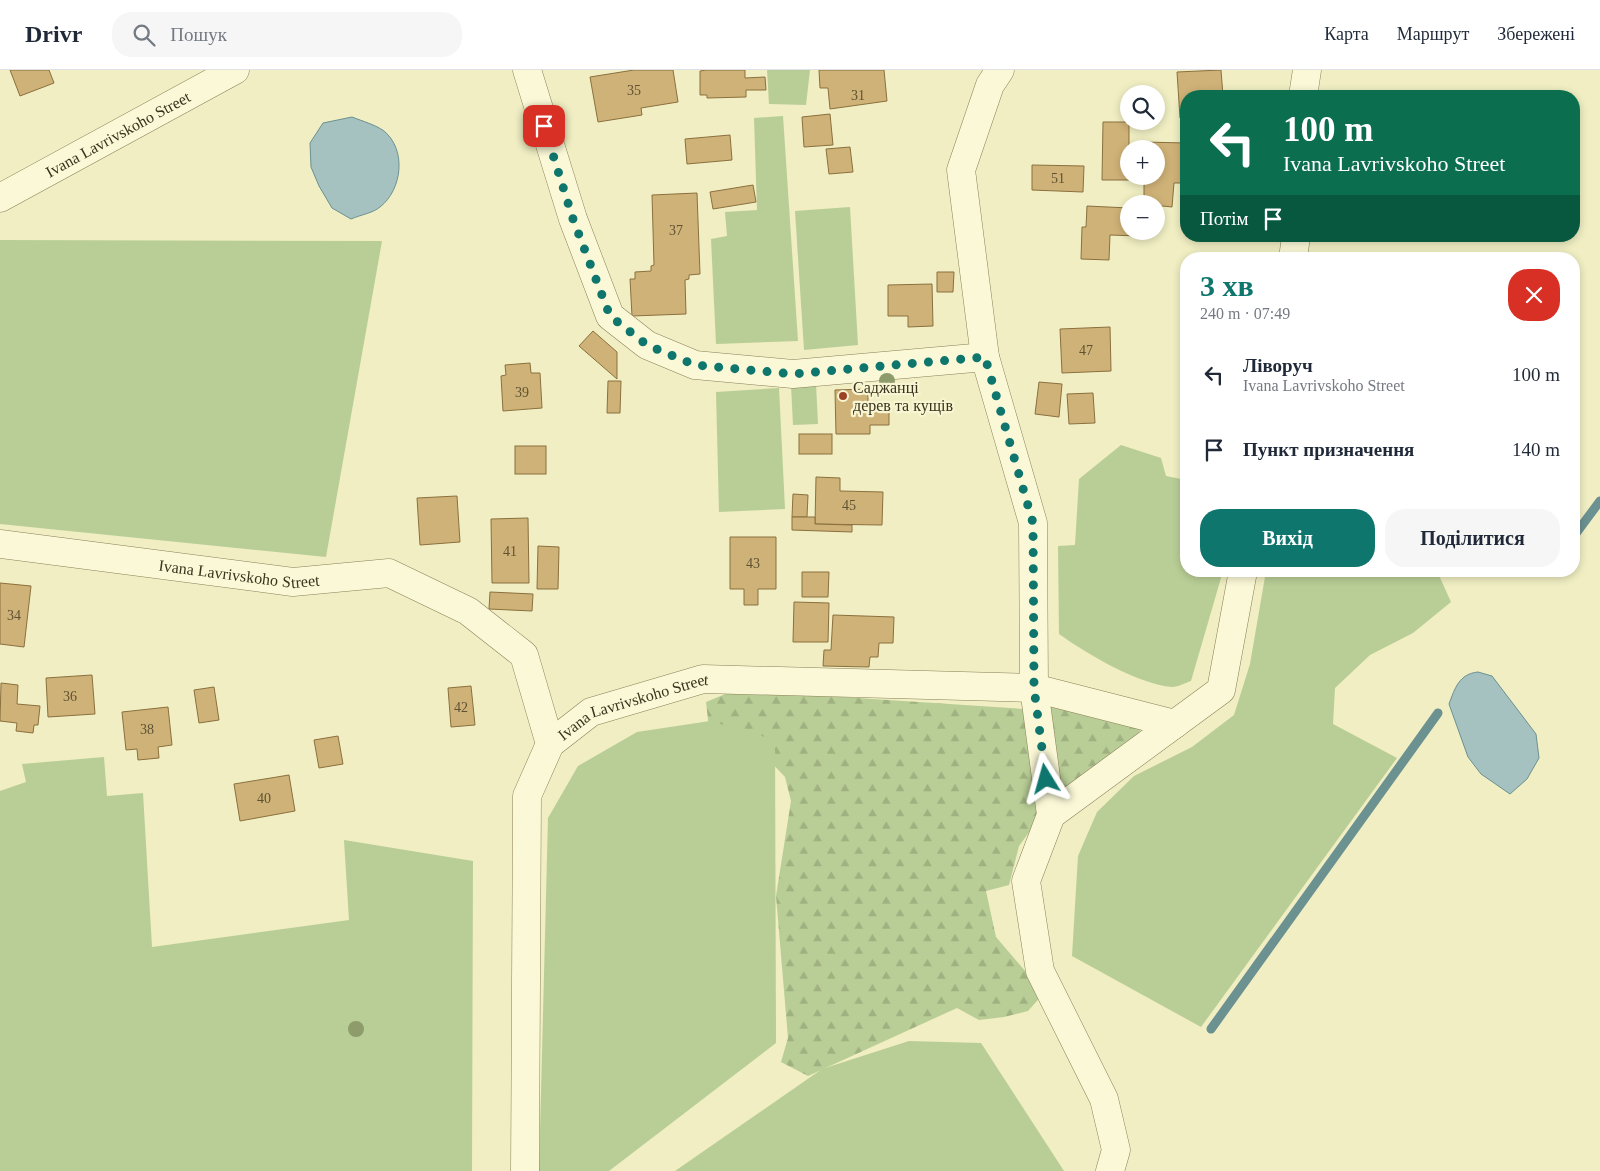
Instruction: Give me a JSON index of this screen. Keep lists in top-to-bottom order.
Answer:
{
  "streets": {
    "street": ["Ivana Lavrivskoho Street"]
  },
  "places": ["Саджанці дерев та кущів"],
  "house_numbers": [
    "35",
    "31",
    "51",
    "37",
    "47",
    "39",
    "45",
    "41",
    "43",
    "34",
    "36",
    "42",
    "38",
    "40"
  ],
  "page": {
    "header": "Drivr",
    "search": "Пошук",
    "nav": ["Карта", "Маршрут", "Збережені"],
    "map_buttons": ["+", "−"],
    "turn": ["100 m", "Ivana Lavrivskoho Street"],
    "then": "Потім",
    "heading": ["3 хв", "240 m · 07:49"],
    "list": [
      {
        "name": "Ліворуч",
        "note": "Ivana Lavrivskoho Street",
        "value": "100 m"
      },
      {
        "name": "Пункт призначення",
        "value": "140 m"
      }
    ],
    "buttons": ["Вихід", "Поділитися"]
  }
}
